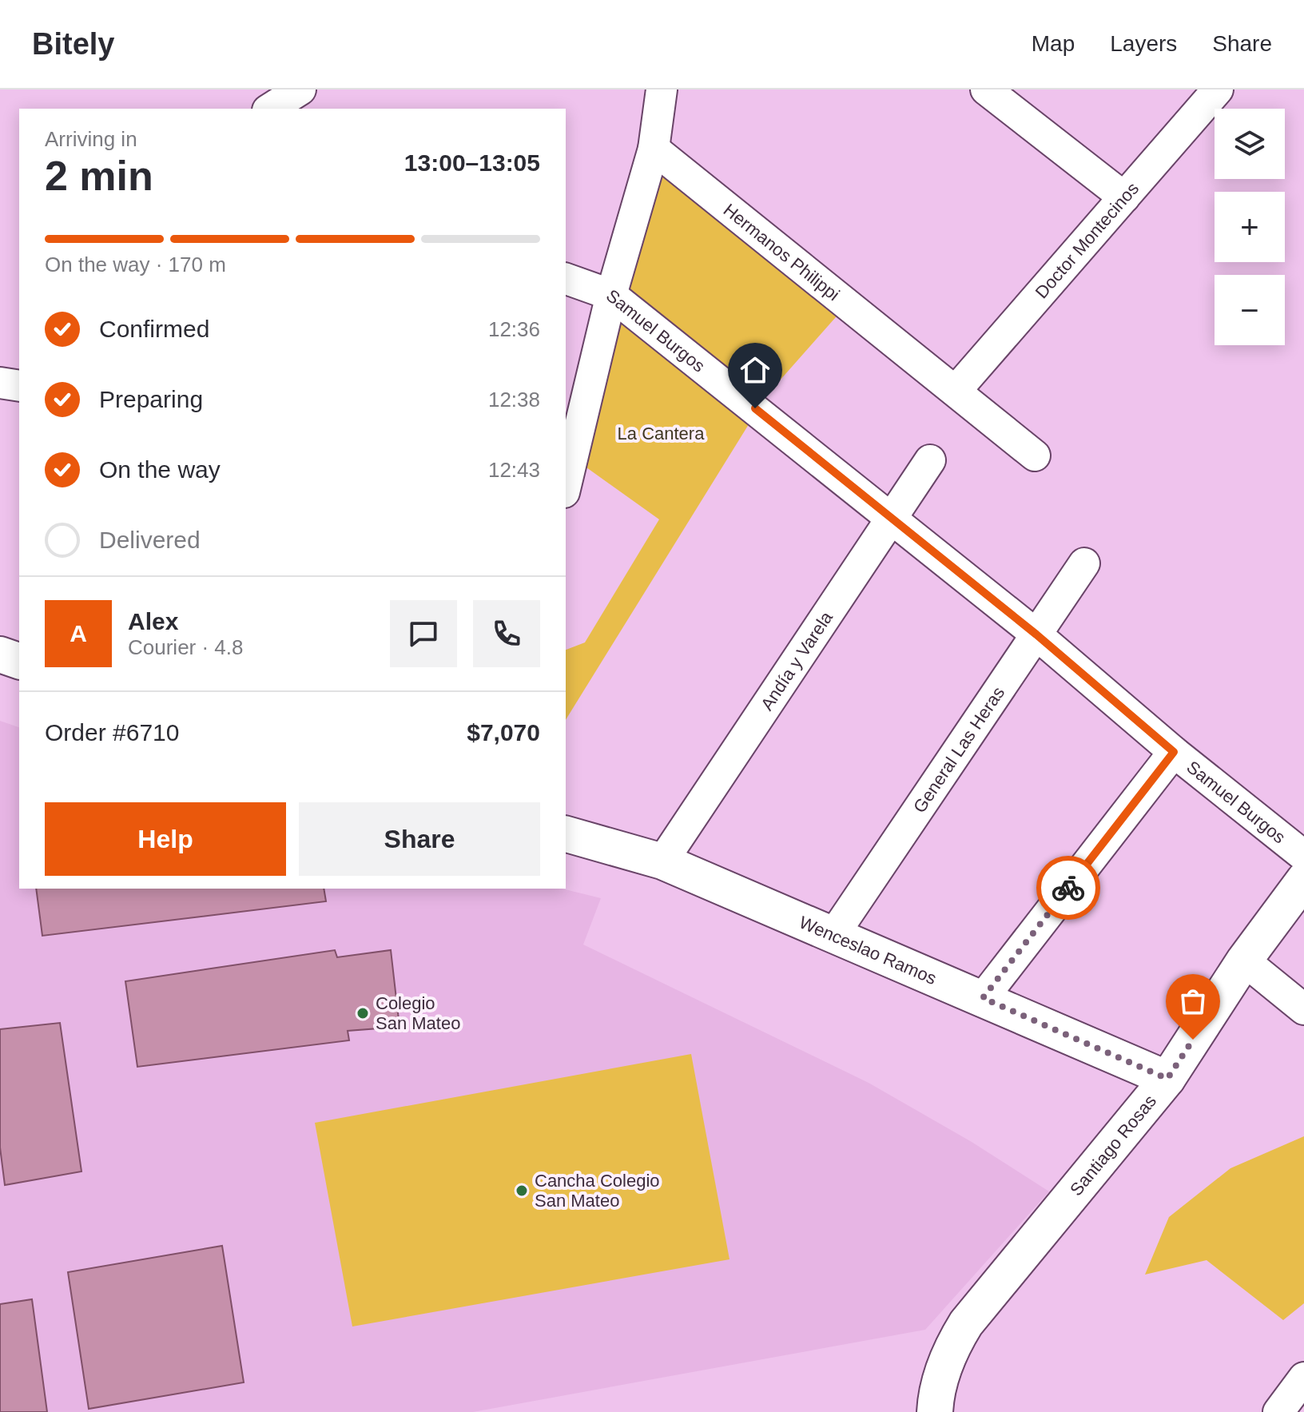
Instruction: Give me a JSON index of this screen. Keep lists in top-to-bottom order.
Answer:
{
  "streets": {
    "street": [
      "Doctor Montecinos",
      "Hermanos Philippi",
      "Samuel Burgos",
      "Andía y Varela",
      "General Las Heras",
      "Wenceslao Ramos",
      "Santiago Rosas"
    ]
  },
  "crossings": [
    ["Doctor Montecinos", "Hermanos Philippi"],
    ["Samuel Burgos", "Andía y Varela"],
    ["Samuel Burgos", "General Las Heras"],
    ["Andía y Varela", "Wenceslao Ramos"],
    ["General Las Heras", "Wenceslao Ramos"],
    ["Wenceslao Ramos", "Santiago Rosas"]
  ],
  "parks": ["La Cantera"],
  "places": ["Colegio San Mateo", "Cancha Colegio San Mateo"],
  "page": {
    "header": "Bitely",
    "nav": ["Map", "Layers", "Share"],
    "map_buttons": ["+", "−"],
    "heading": ["2 min", "Arriving in", "13:00–13:05"],
    "panel": [
      "Alex",
      "Courier · 4.8",
      "Order #6710",
      "$7,070"
    ],
    "bar": "On the way · 170 m",
    "list": [
      ["Confirmed", "12:36"],
      ["Preparing", "12:38"],
      ["On the way", "12:43"],
      "Delivered"
    ],
    "round": "A",
    "buttons": ["Help", "Share"]
  }
}
